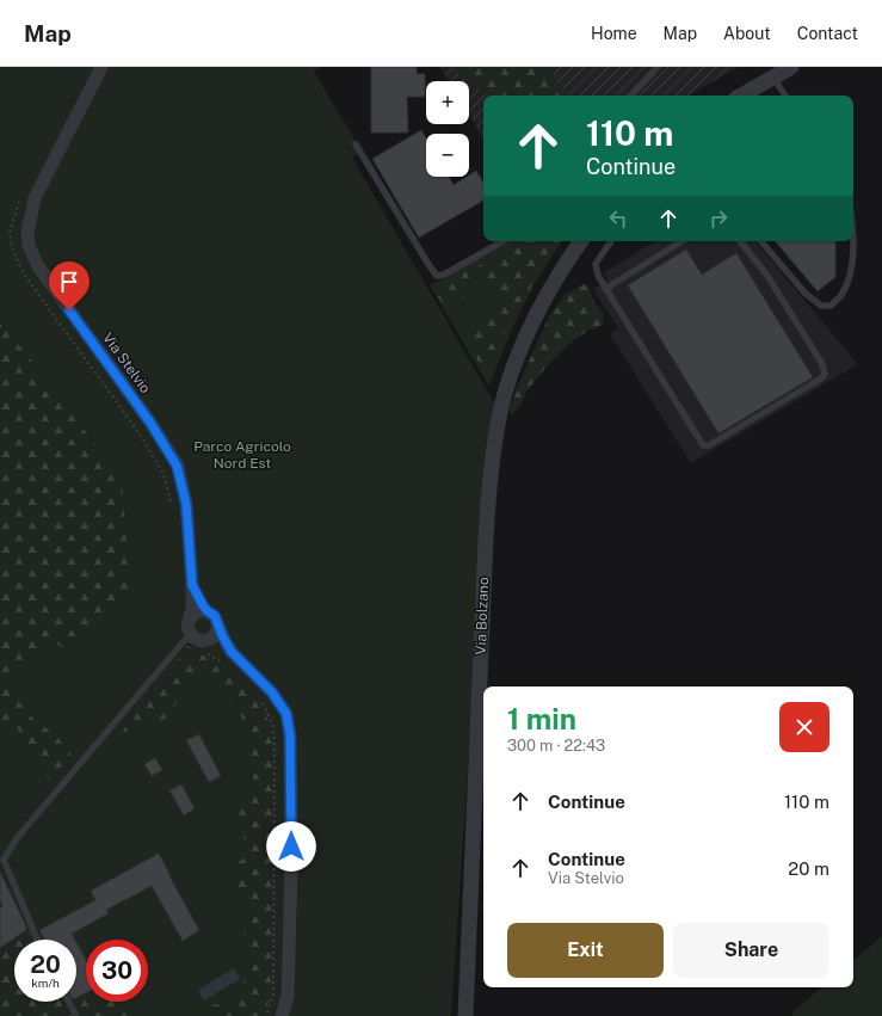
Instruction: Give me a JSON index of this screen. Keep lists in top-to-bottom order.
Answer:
{
  "streets": {
    "street": ["Via Stelvio", "Via Bolzano"]
  },
  "parks": ["Parco Agricolo Nord Est"],
  "page": {
    "header": "Map",
    "nav": [
      "Home",
      "Map",
      "About",
      "Contact"
    ],
    "map_buttons": ["+", "−"],
    "turn": ["110 m", "Continue"],
    "heading": ["1 min", "300 m · 22:43"],
    "list": [
      {
        "name": "Continue",
        "value": "110 m"
      },
      {
        "name": "Continue",
        "note": "Via Stelvio",
        "value": "20 m"
      }
    ],
    "buttons": ["Exit", "Share"],
    "speed": "20 km/h",
    "limit": "30"
  }
}
